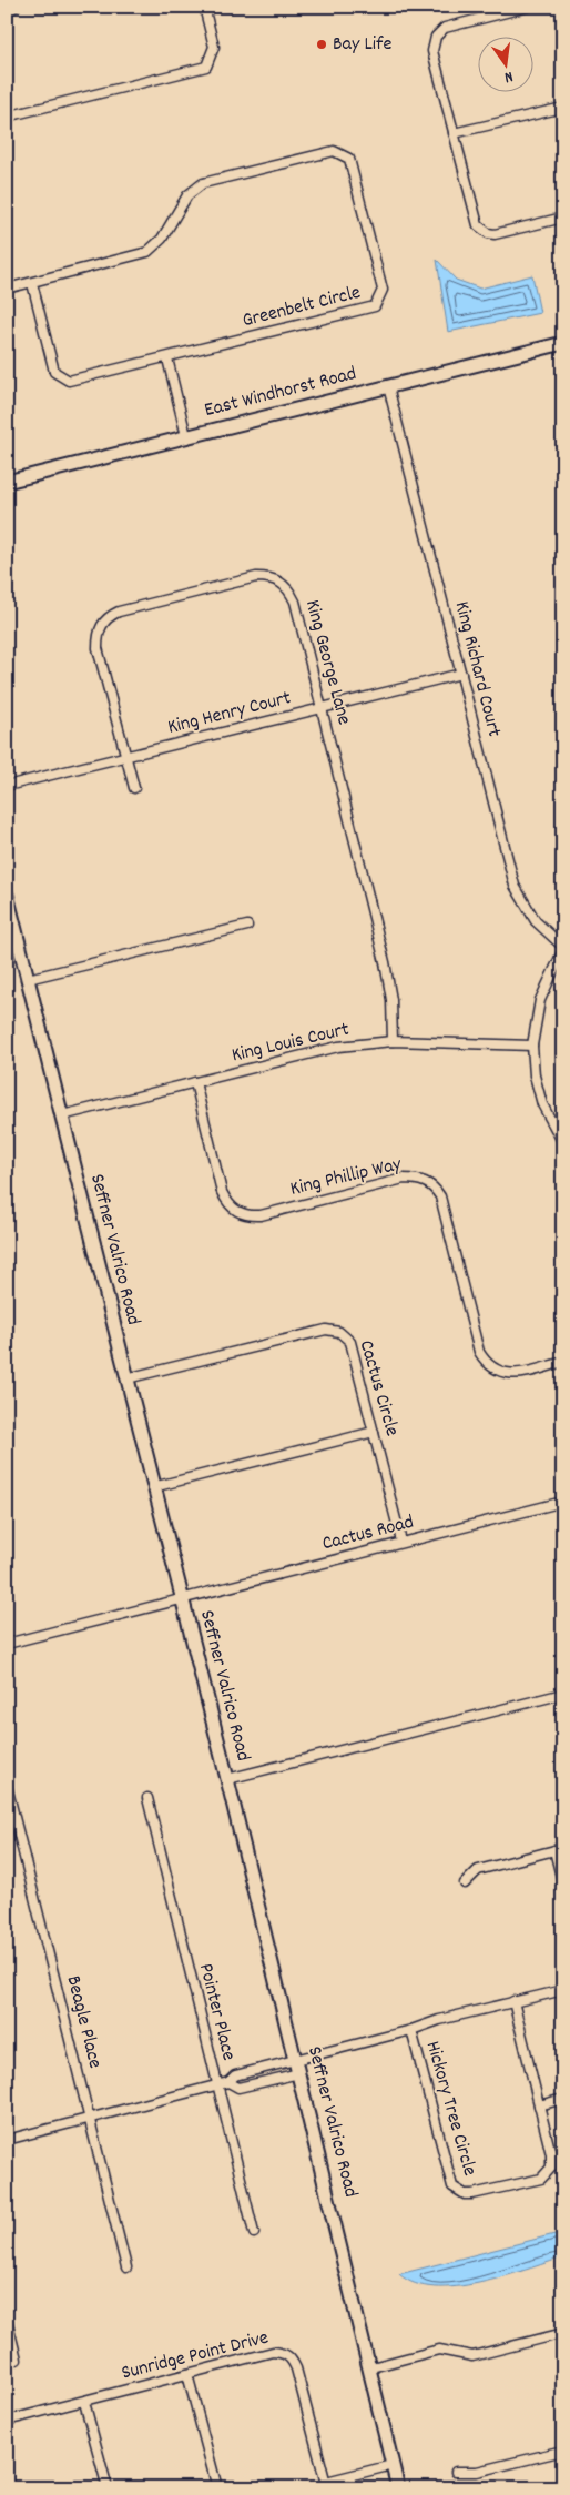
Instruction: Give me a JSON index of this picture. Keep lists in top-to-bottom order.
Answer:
{
  "streets": {
    "street": [
      "Greenbelt Circle",
      "East Windhorst Road",
      "King George Lane",
      "King Richard Court",
      "King Henry Court",
      "King Louis Court",
      "King Phillip Way",
      "Seffner Valrico Road",
      "Cactus Circle",
      "Cactus Road",
      "Pointer Place",
      "Beagle Place",
      "Hickory Tree Circle",
      "Sunridge Point Drive"
    ]
  },
  "crossings": [
    ["East Windhorst Road", "King Richard Court"],
    ["King George Lane", "King Henry Court"],
    ["King George Lane", "King Louis Court"],
    ["King Richard Court", "King Henry Court"],
    ["King Louis Court", "King Phillip Way"],
    ["King Louis Court", "Seffner Valrico Road"],
    ["Seffner Valrico Road", "Cactus Circle"],
    ["Seffner Valrico Road", "Cactus Road"],
    ["Cactus Circle", "Cactus Road"]
  ],
  "places": ["Bay Life"],
  "north": "bottom"
}
